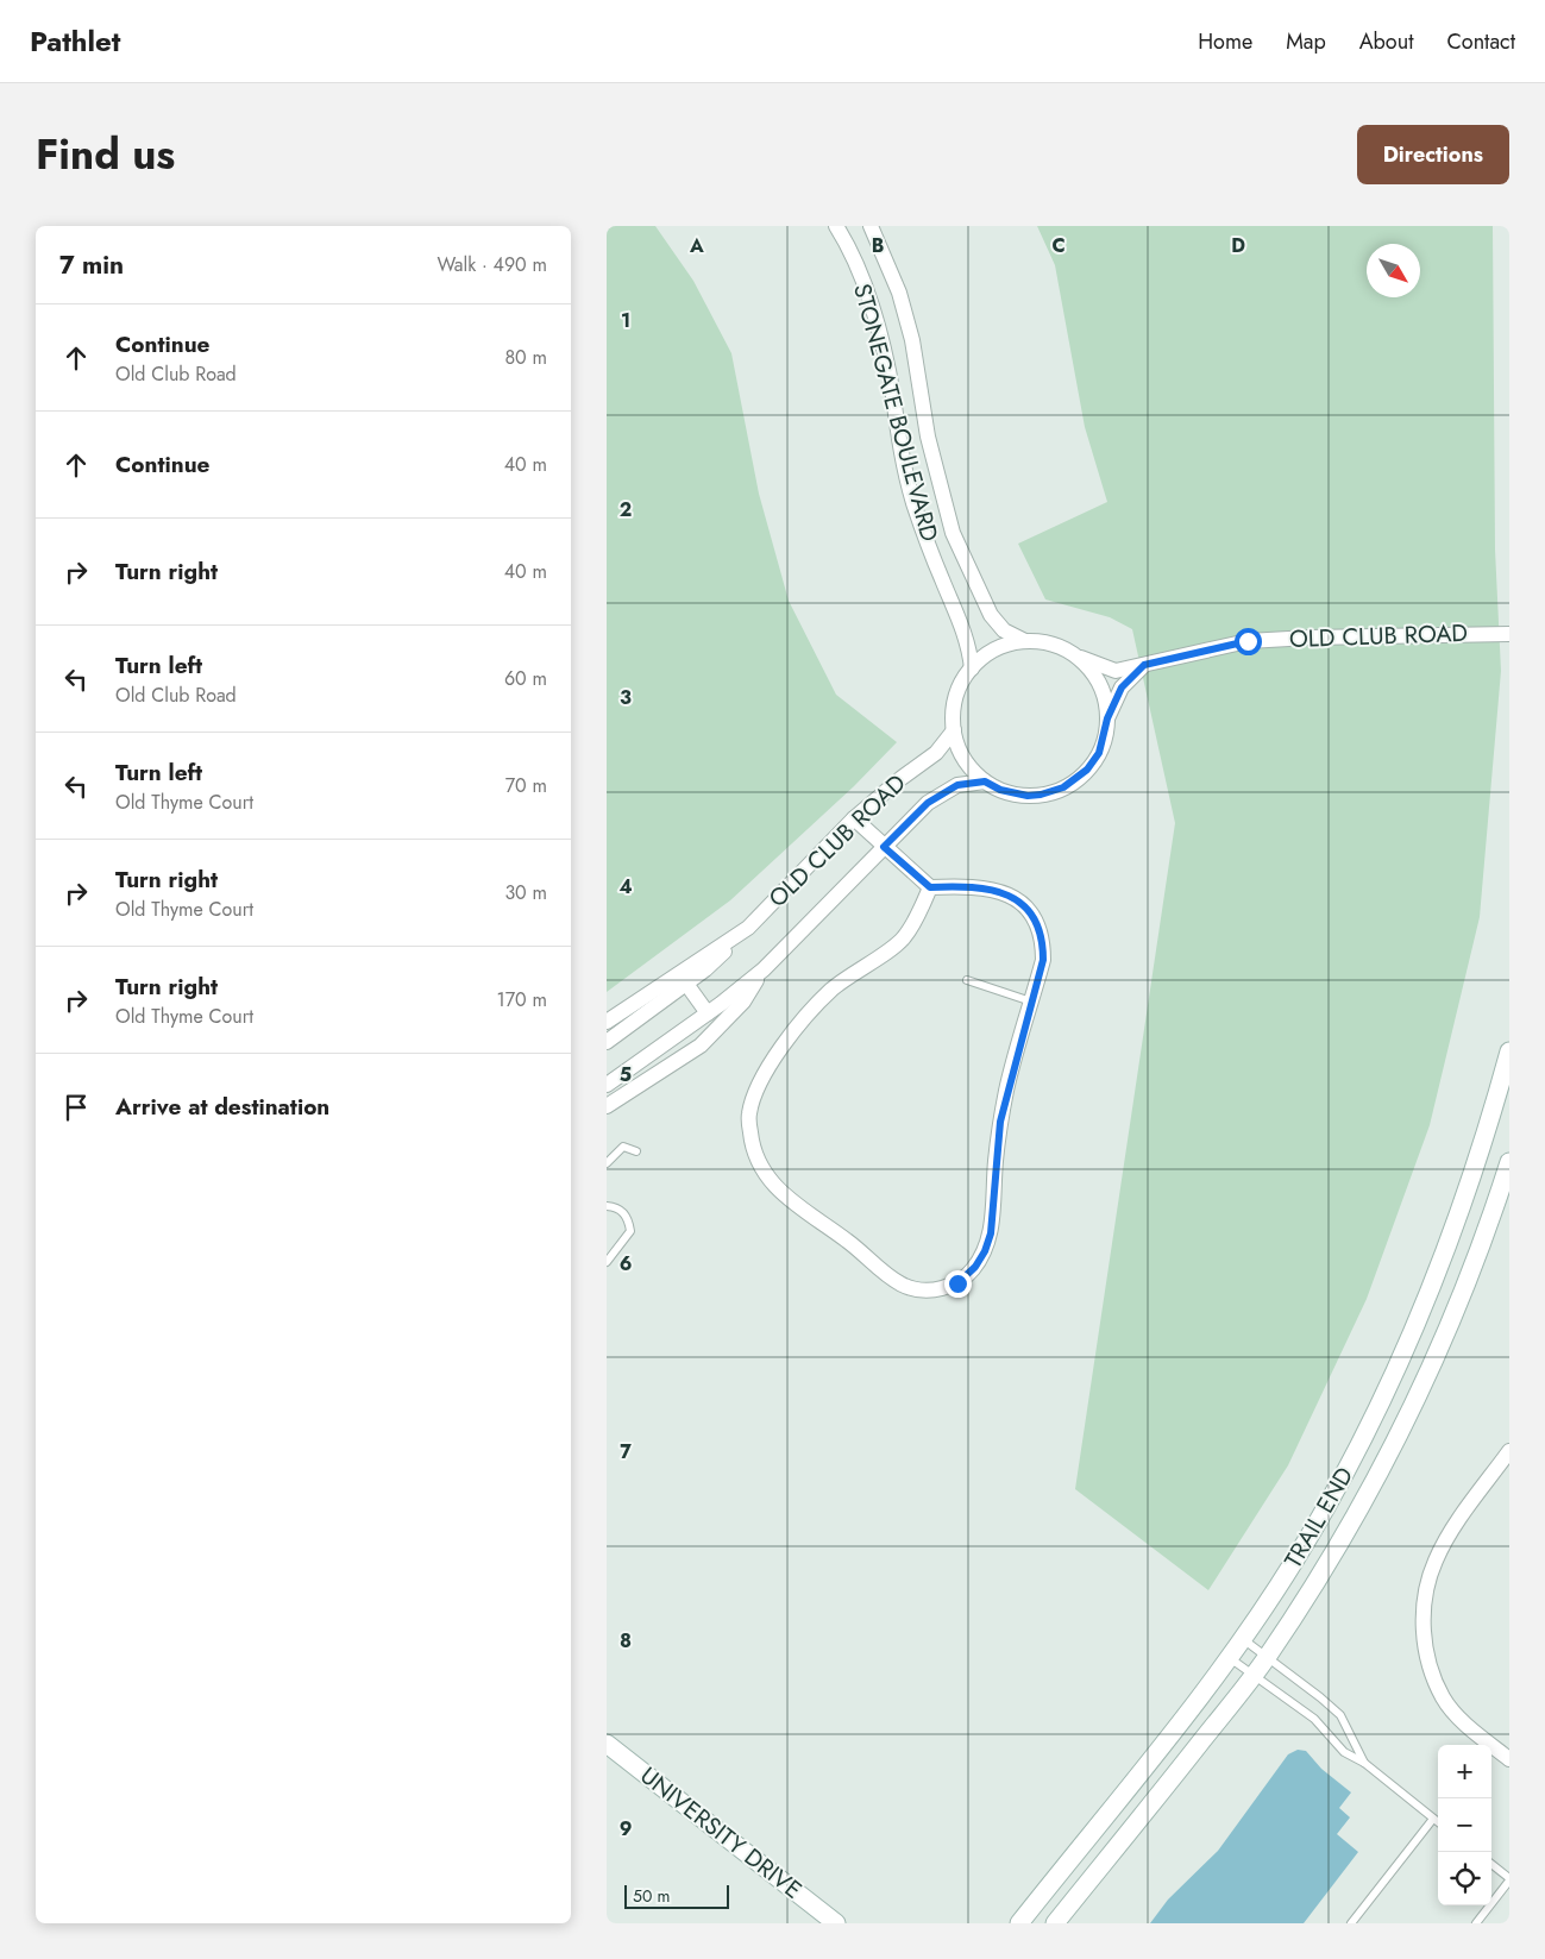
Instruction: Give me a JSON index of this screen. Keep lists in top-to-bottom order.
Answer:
{
  "streets": {
    "street": [
      "STONEGATE BOULEVARD",
      "OLD CLUB ROAD",
      "TRAIL END",
      "UNIVERSITY DRIVE"
    ]
  },
  "crossings": [
    ["STONEGATE BOULEVARD", "OLD CLUB ROAD"]
  ],
  "scale_bar": "50 m",
  "north": "bottom right",
  "page": {
    "header": "Pathlet",
    "nav": [
      "Home",
      "Map",
      "About",
      "Contact"
    ],
    "title": "Find us",
    "buttons": "Directions",
    "heading": ["7 min", "Walk · 490 m"],
    "list": [
      ["Continue", "Old Club Road", "80 m"],
      ["Continue", "40 m"],
      ["Turn right", "40 m"],
      ["Turn left", "Old Club Road", "60 m"],
      ["Turn left", "Old Thyme Court", "70 m"],
      ["Turn right", "Old Thyme Court", "30 m"],
      ["Turn right", "Old Thyme Court", "170 m"],
      "Arrive at destination"
    ],
    "map_buttons": ["+", "−"],
    "scale": "50 m"
  },
  "grid": {
    "columns": [
      "A",
      "B",
      "C",
      "D"
    ],
    "rows": [
      "1",
      "2",
      "3",
      "4",
      "5",
      "6",
      "7",
      "8",
      "9"
    ]
  }
}
